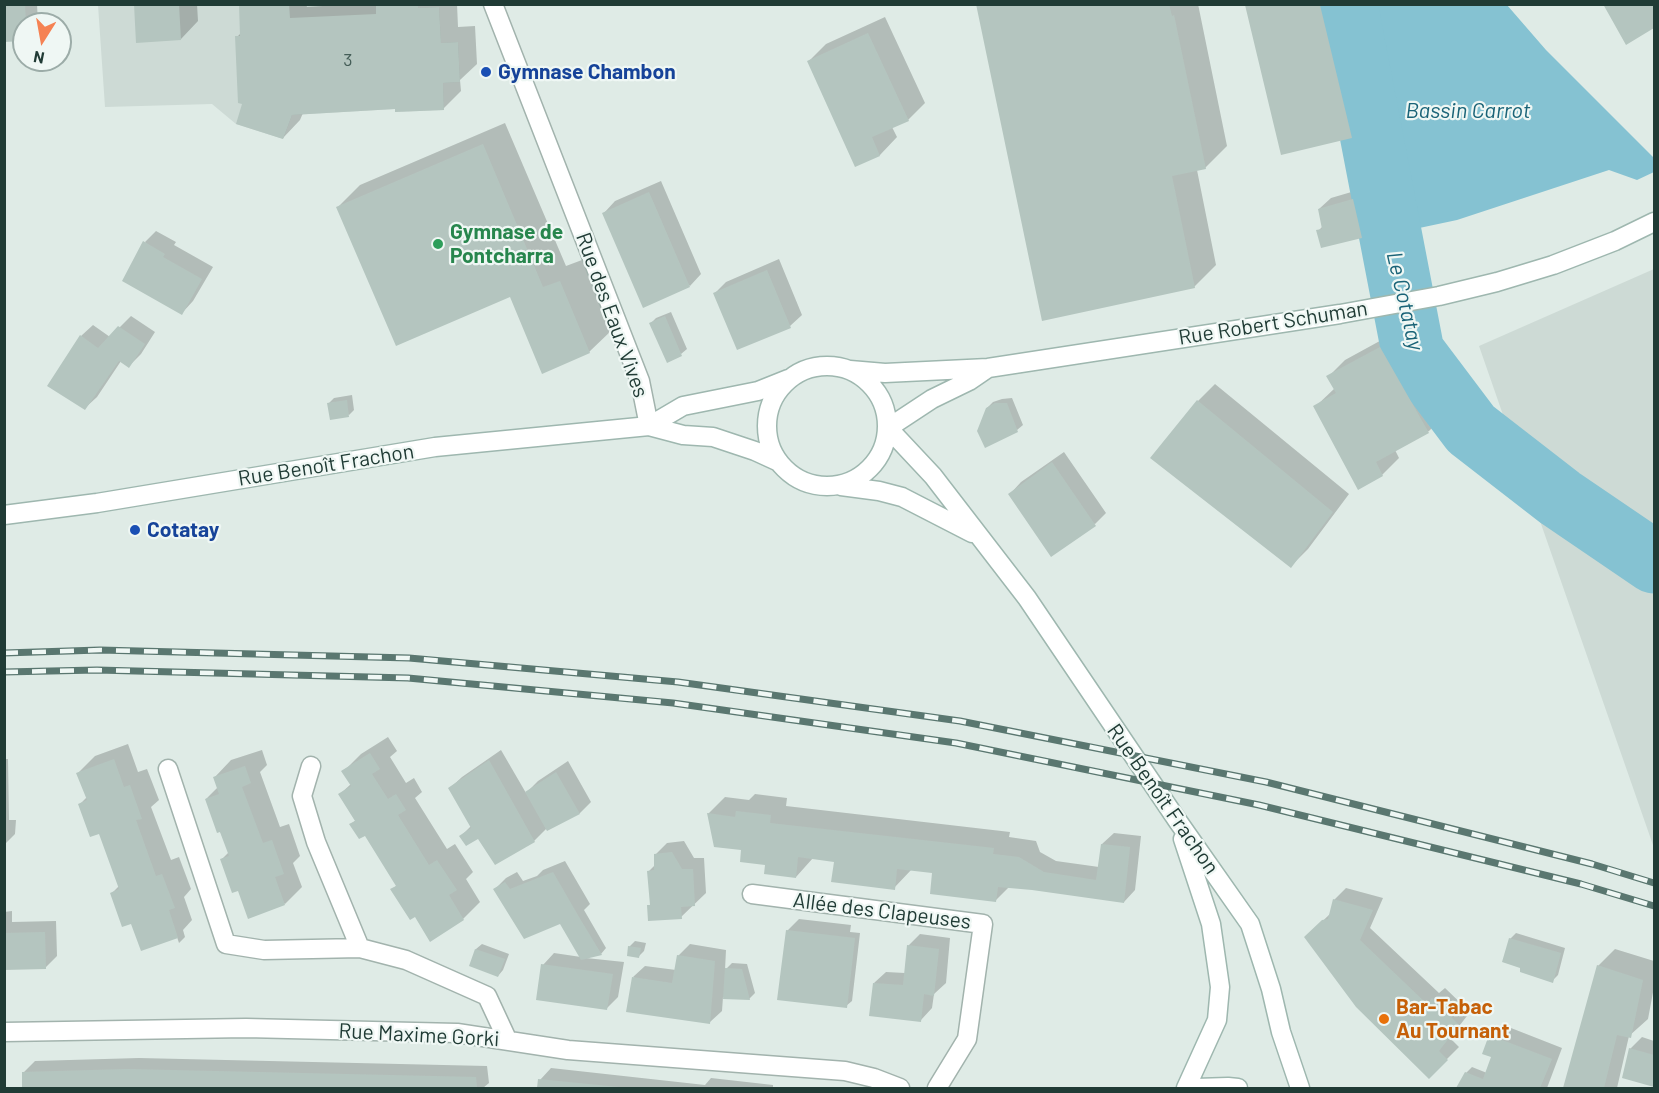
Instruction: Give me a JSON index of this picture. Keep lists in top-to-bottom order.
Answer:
{
  "streets": {
    "main road": [
      "Rue des Eaux Vives",
      "Rue Robert Schuman",
      "Rue Benoît Frachon",
      "Allée des Clapeuses",
      "Rue Maxime Gorki"
    ]
  },
  "crossings": [
    ["Rue des Eaux Vives", "Rue Benoît Frachon"],
    ["Rue Robert Schuman", "Rue Benoît Frachon"]
  ],
  "water": ["Bassin Carrot", "Le Cotatay"],
  "places": [
    "Gymnase Chambon",
    "Gymnase de Pontcharra",
    "Cotatay",
    "Bar-Tabac Au Tournant"
  ],
  "house_numbers": ["3"],
  "north": "bottom"
}
